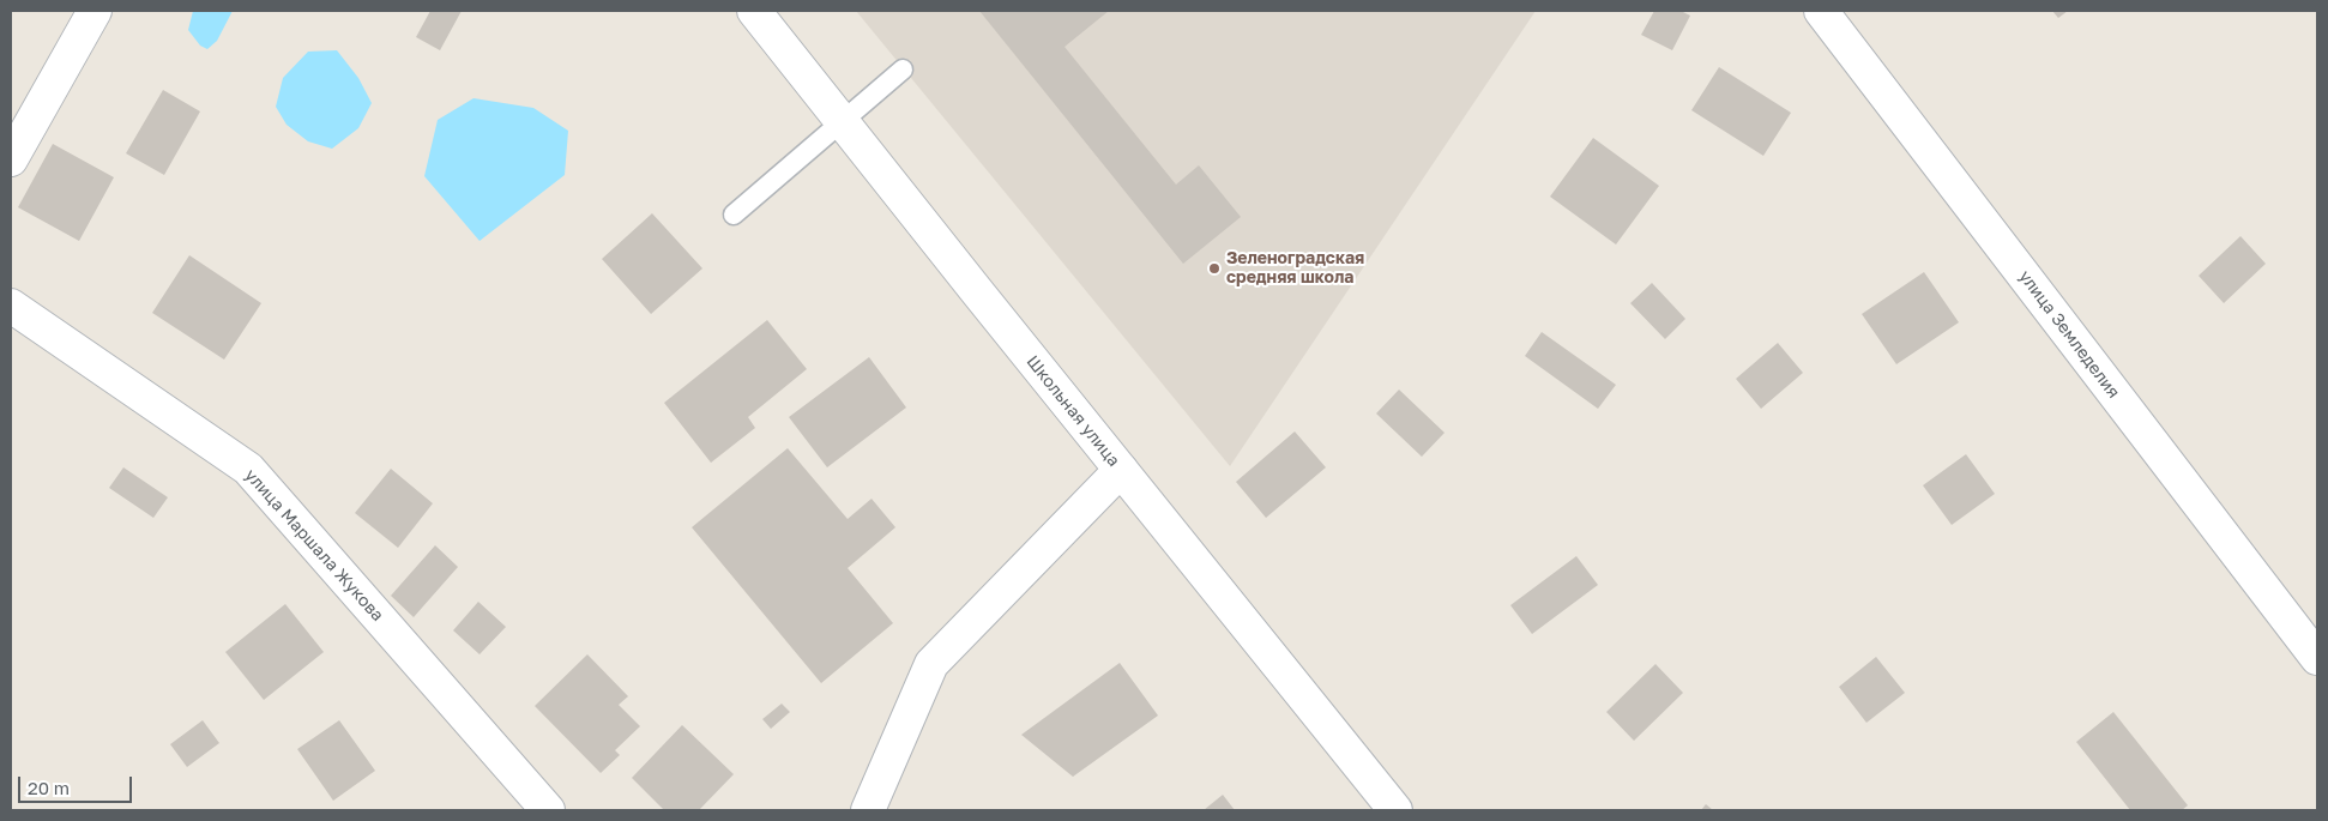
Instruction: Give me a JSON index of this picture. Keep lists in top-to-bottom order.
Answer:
{
  "streets": {
    "street": ["улица Земледелия", "Школьная улица", "улица Маршала Жукова"]
  },
  "places": ["Зеленоградская средняя школа"],
  "scale_bar": "20 m"
}
